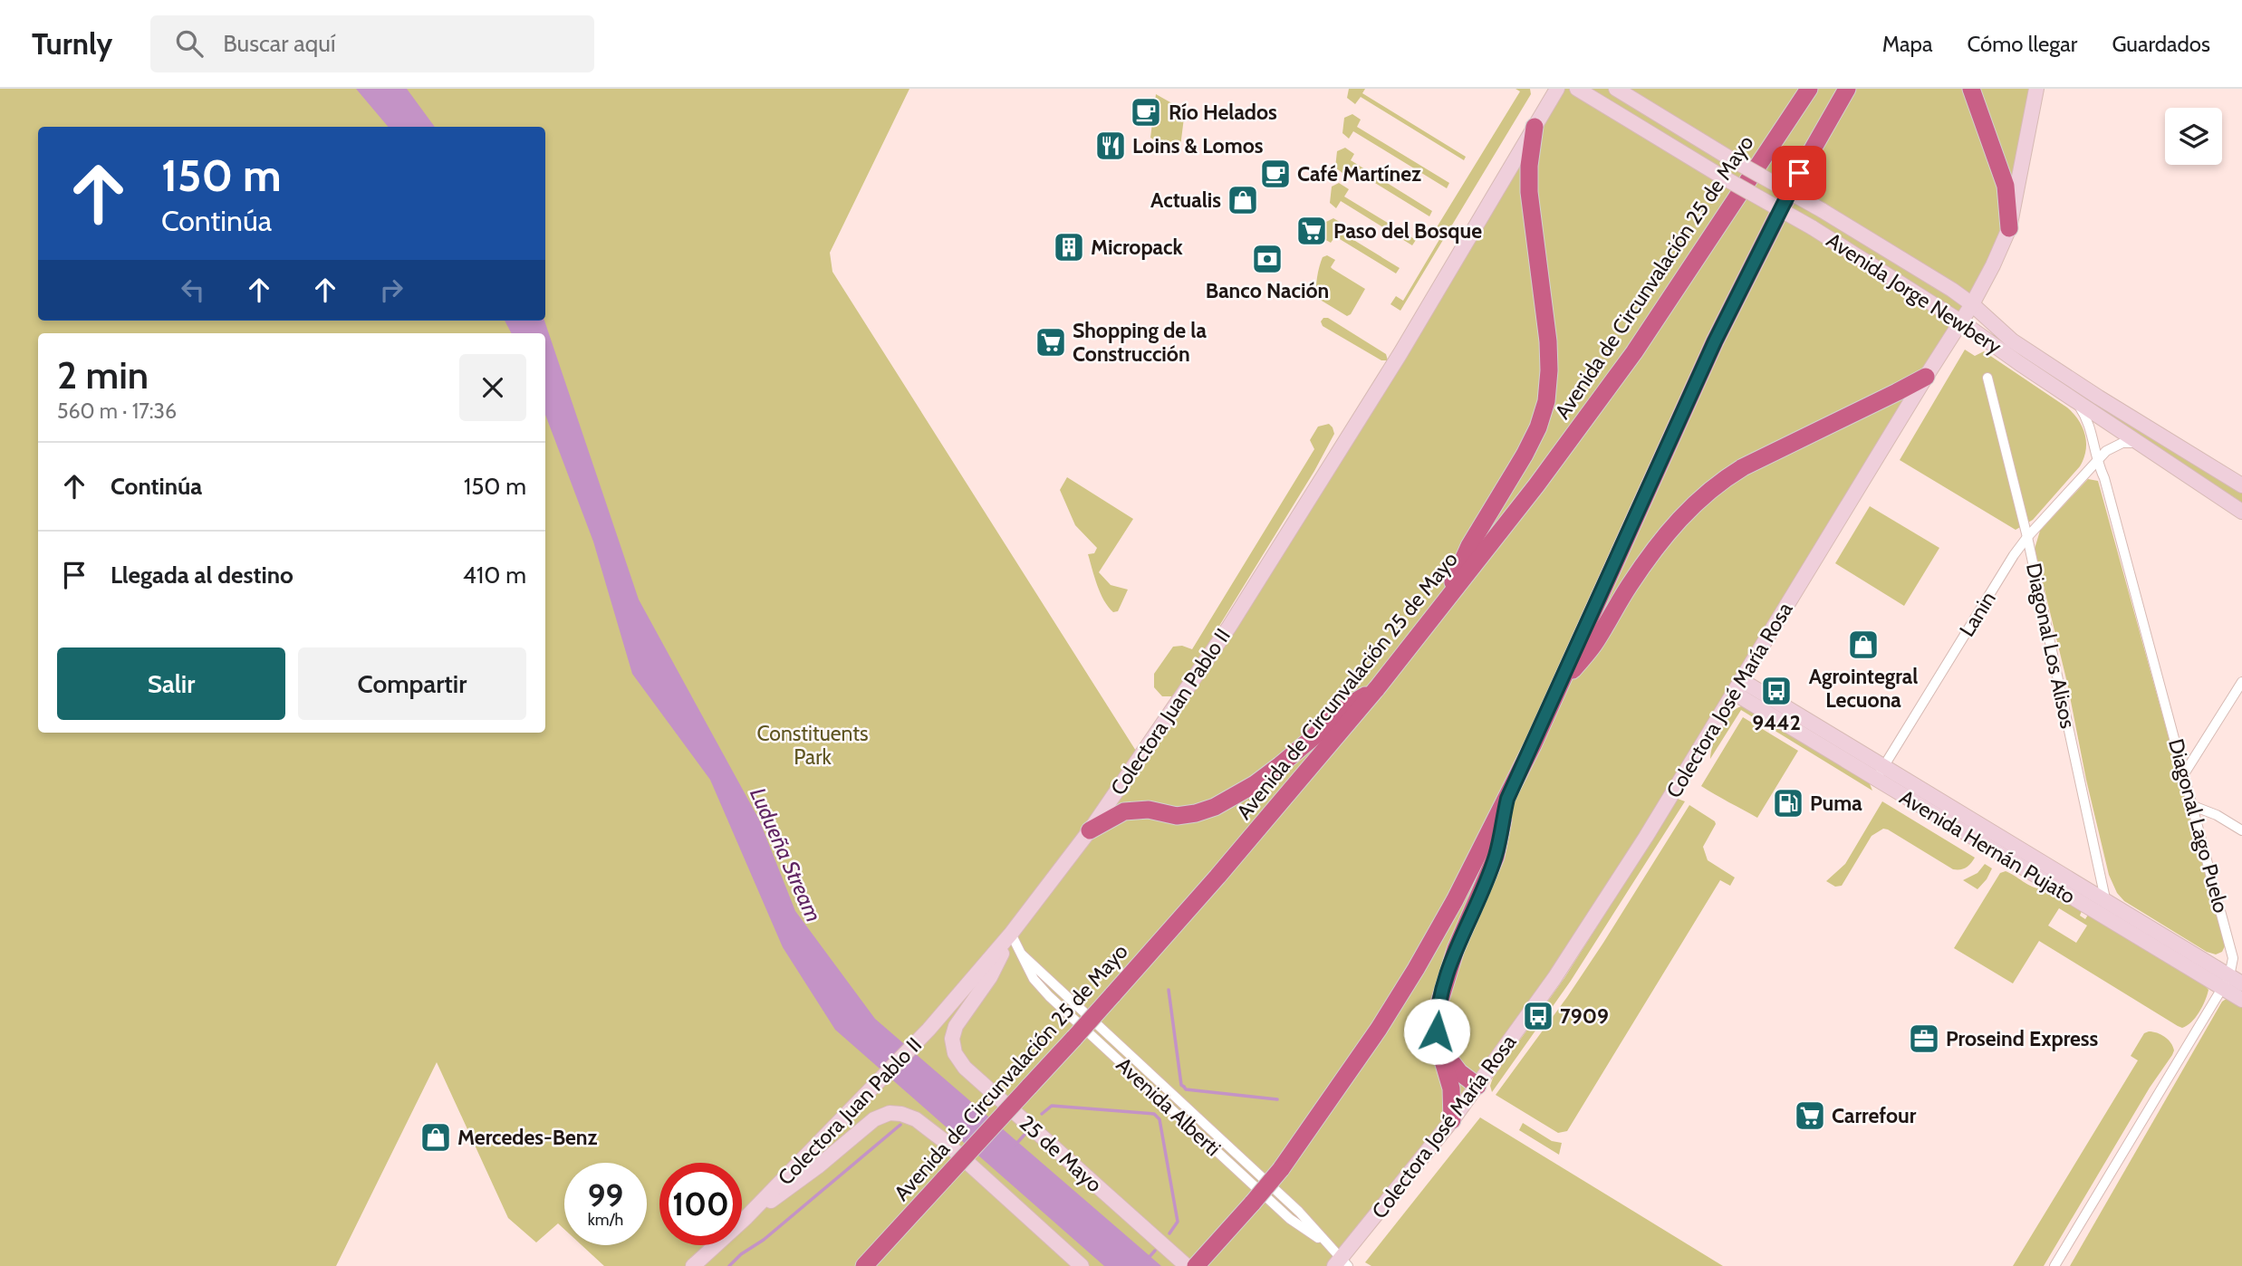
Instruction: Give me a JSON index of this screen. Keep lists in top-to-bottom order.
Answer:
{
  "streets": {
    "highway": ["Avenida de Circunvalación 25 de Mayo"],
    "main road": [
      "Avenida Jorge Newbery",
      "Colectora José María Rosa",
      "Colectora Juan Pablo II",
      "Avenida Hernán Pujato",
      "25 de Mayo"
    ],
    "street": [
      "Lanin",
      "Diagonal Los Alisos",
      "Diagonal Lago Puelo",
      "Avenida Alberti"
    ]
  },
  "crossings": [
    ["Avenida Jorge Newbery", "Colectora José María Rosa"],
    ["Avenida Jorge Newbery", "Diagonal Lago Puelo"],
    ["Lanin", "Diagonal Los Alisos"],
    ["Lanin", "Diagonal Lago Puelo"],
    ["Lanin", "Avenida Hernán Pujato"],
    ["Diagonal Los Alisos", "Avenida Hernán Pujato"],
    ["Colectora José María Rosa", "Avenida Hernán Pujato"],
    ["Colectora José María Rosa", "Avenida Alberti"],
    ["Colectora Juan Pablo II", "Avenida Alberti"],
    ["Colectora Juan Pablo II", "25 de Mayo"],
    ["Diagonal Lago Puelo", "Avenida Hernán Pujato"],
    ["Avenida Alberti", "25 de Mayo"]
  ],
  "water": ["Ludueña Stream"],
  "parks": ["Constituents Park"],
  "places": {
    "cafe": ["Río Helados", "Café Martínez"],
    "restaurant": ["Loins & Lomos"],
    "shop": ["Actualis", "Agrointegral Lecuona", "Mercedes-Benz"],
    "supermarket": ["Paso del Bosque", "Shopping de la Construcción", "Carrefour"],
    "building": ["Micropack"],
    "bank": ["Banco Nación"],
    "bus stop": ["9442", "7909"],
    "fuel station": ["Puma"],
    "office": ["Proseind Express"]
  },
  "page": {
    "header": "Turnly",
    "search": "Buscar aquí",
    "nav": ["Mapa", "Cómo llegar", "Guardados"],
    "turn": ["150 m", "Continúa"],
    "heading": ["2 min", "560 m · 17:36"],
    "list": [
      {
        "name": "Continúa",
        "value": "150 m"
      },
      {
        "name": "Llegada al destino",
        "value": "410 m"
      }
    ],
    "buttons": ["Salir", "Compartir"],
    "speed": "99 km/h",
    "limit": "100"
  }
}
